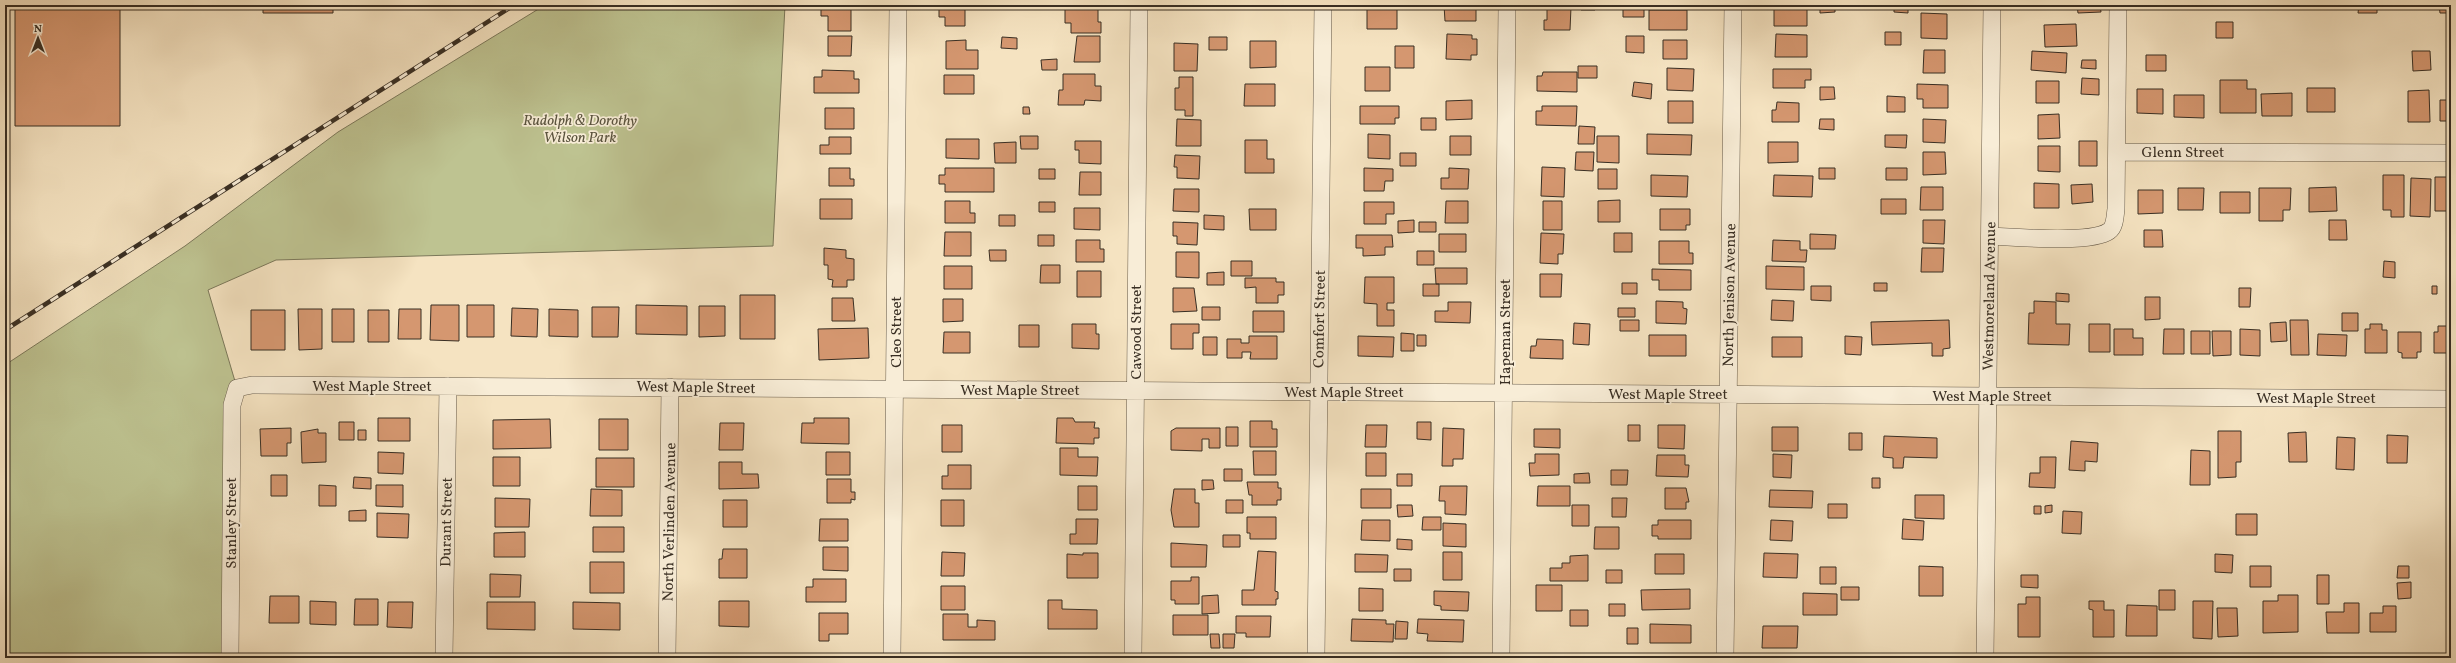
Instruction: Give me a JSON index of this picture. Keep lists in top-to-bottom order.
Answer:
{
  "streets": {
    "street": [
      "Glenn Street",
      "North Jenison Avenue",
      "Westmoreland Avenue",
      "Comfort Street",
      "Cleo Street",
      "Cawood Street",
      "Hapeman Street",
      "West Maple Street",
      "Durant Street",
      "North Verlinden Avenue",
      "Stanley Street"
    ]
  },
  "crossings": [
    ["North Jenison Avenue", "West Maple Street"],
    ["Westmoreland Avenue", "West Maple Street"],
    ["Comfort Street", "West Maple Street"],
    ["Cleo Street", "West Maple Street"],
    ["Cawood Street", "West Maple Street"],
    ["Hapeman Street", "West Maple Street"],
    ["West Maple Street", "Durant Street"],
    ["West Maple Street", "North Verlinden Avenue"],
    ["West Maple Street", "Stanley Street"]
  ],
  "parks": ["Rudolph & Dorothy Wilson Park"],
  "north": "top"
}
